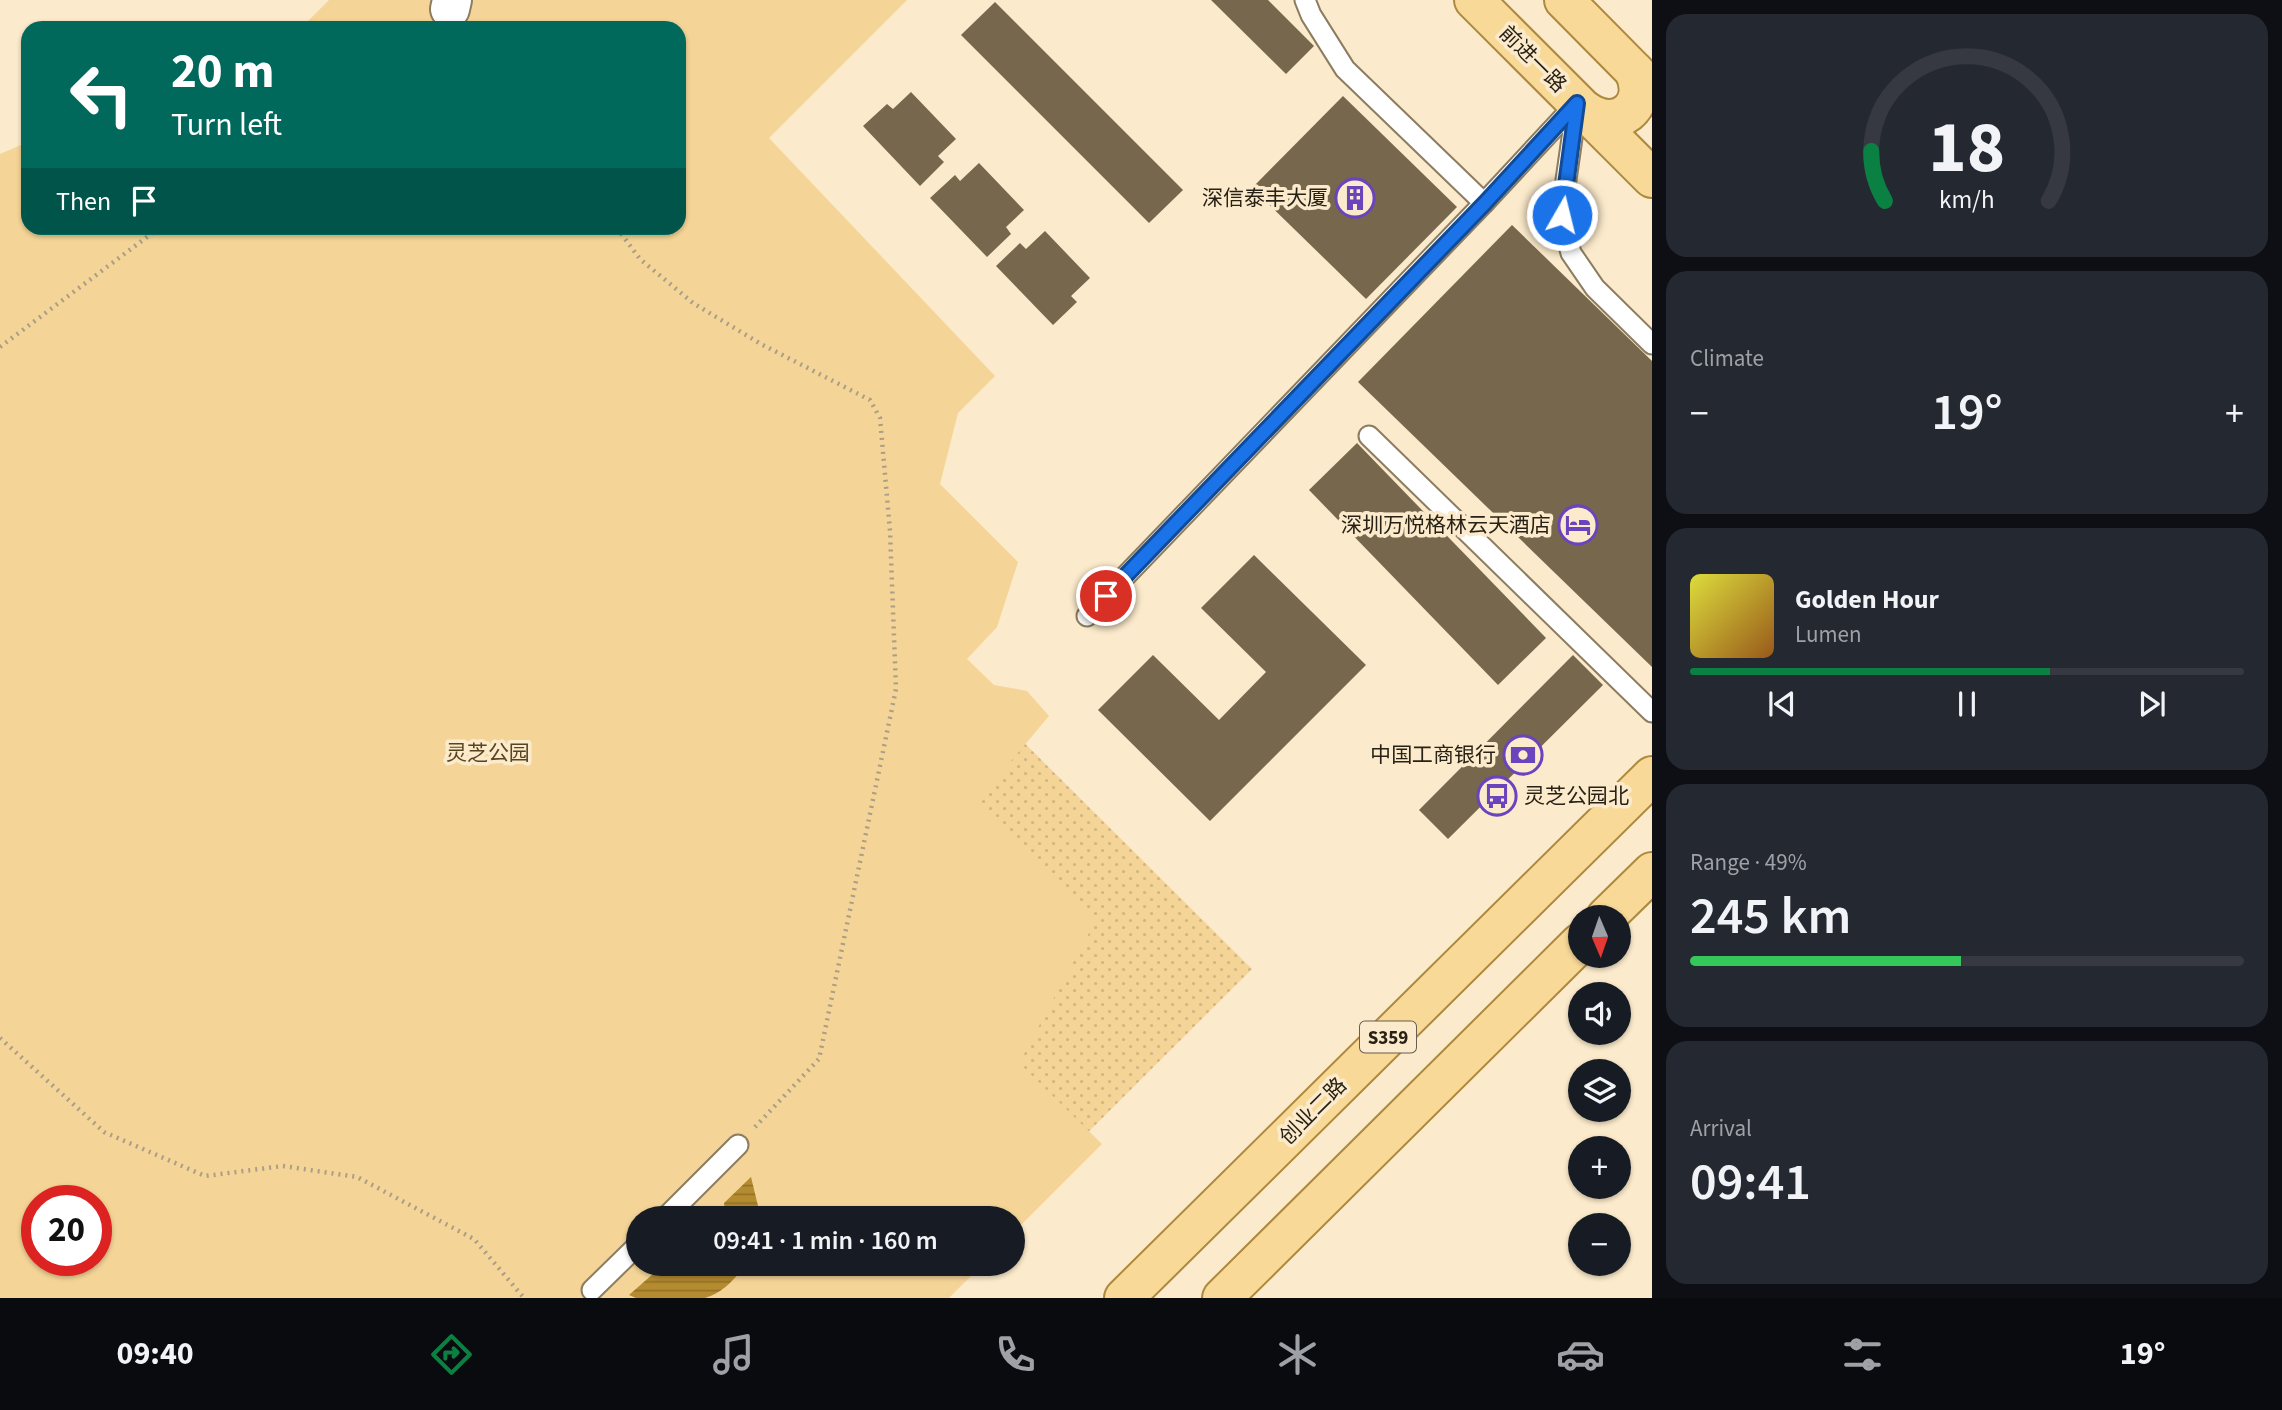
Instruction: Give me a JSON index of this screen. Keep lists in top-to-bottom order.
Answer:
{
  "streets": {
    "main road": ["前进一路", "S359", "创业二路"]
  },
  "parks": ["灵芝公园"],
  "places": {
    "building": ["深信泰丰大厦"],
    "hotel": ["深圳万悦格林云天酒店"],
    "bank": ["中国工商银行"],
    "bus stop": ["灵芝公园北"]
  },
  "north": "bottom",
  "page": {
    "turn": ["20 m", "Turn left"],
    "then": "Then",
    "tile": [
      "Climate",
      ["Range · 49%", "245 km"],
      ["Arrival", "09:41"]
    ],
    "heat": ["−", "19°", "+"],
    "song": ["Golden Hour", "Lumen"],
    "map_buttons": ["+", "−"],
    "limit": "20",
    "trip": "09:41 · 1 min · 160 m",
    "tabs": ["09:40", "19°"],
    "gauge": ["18", "km/h"]
  }
}
